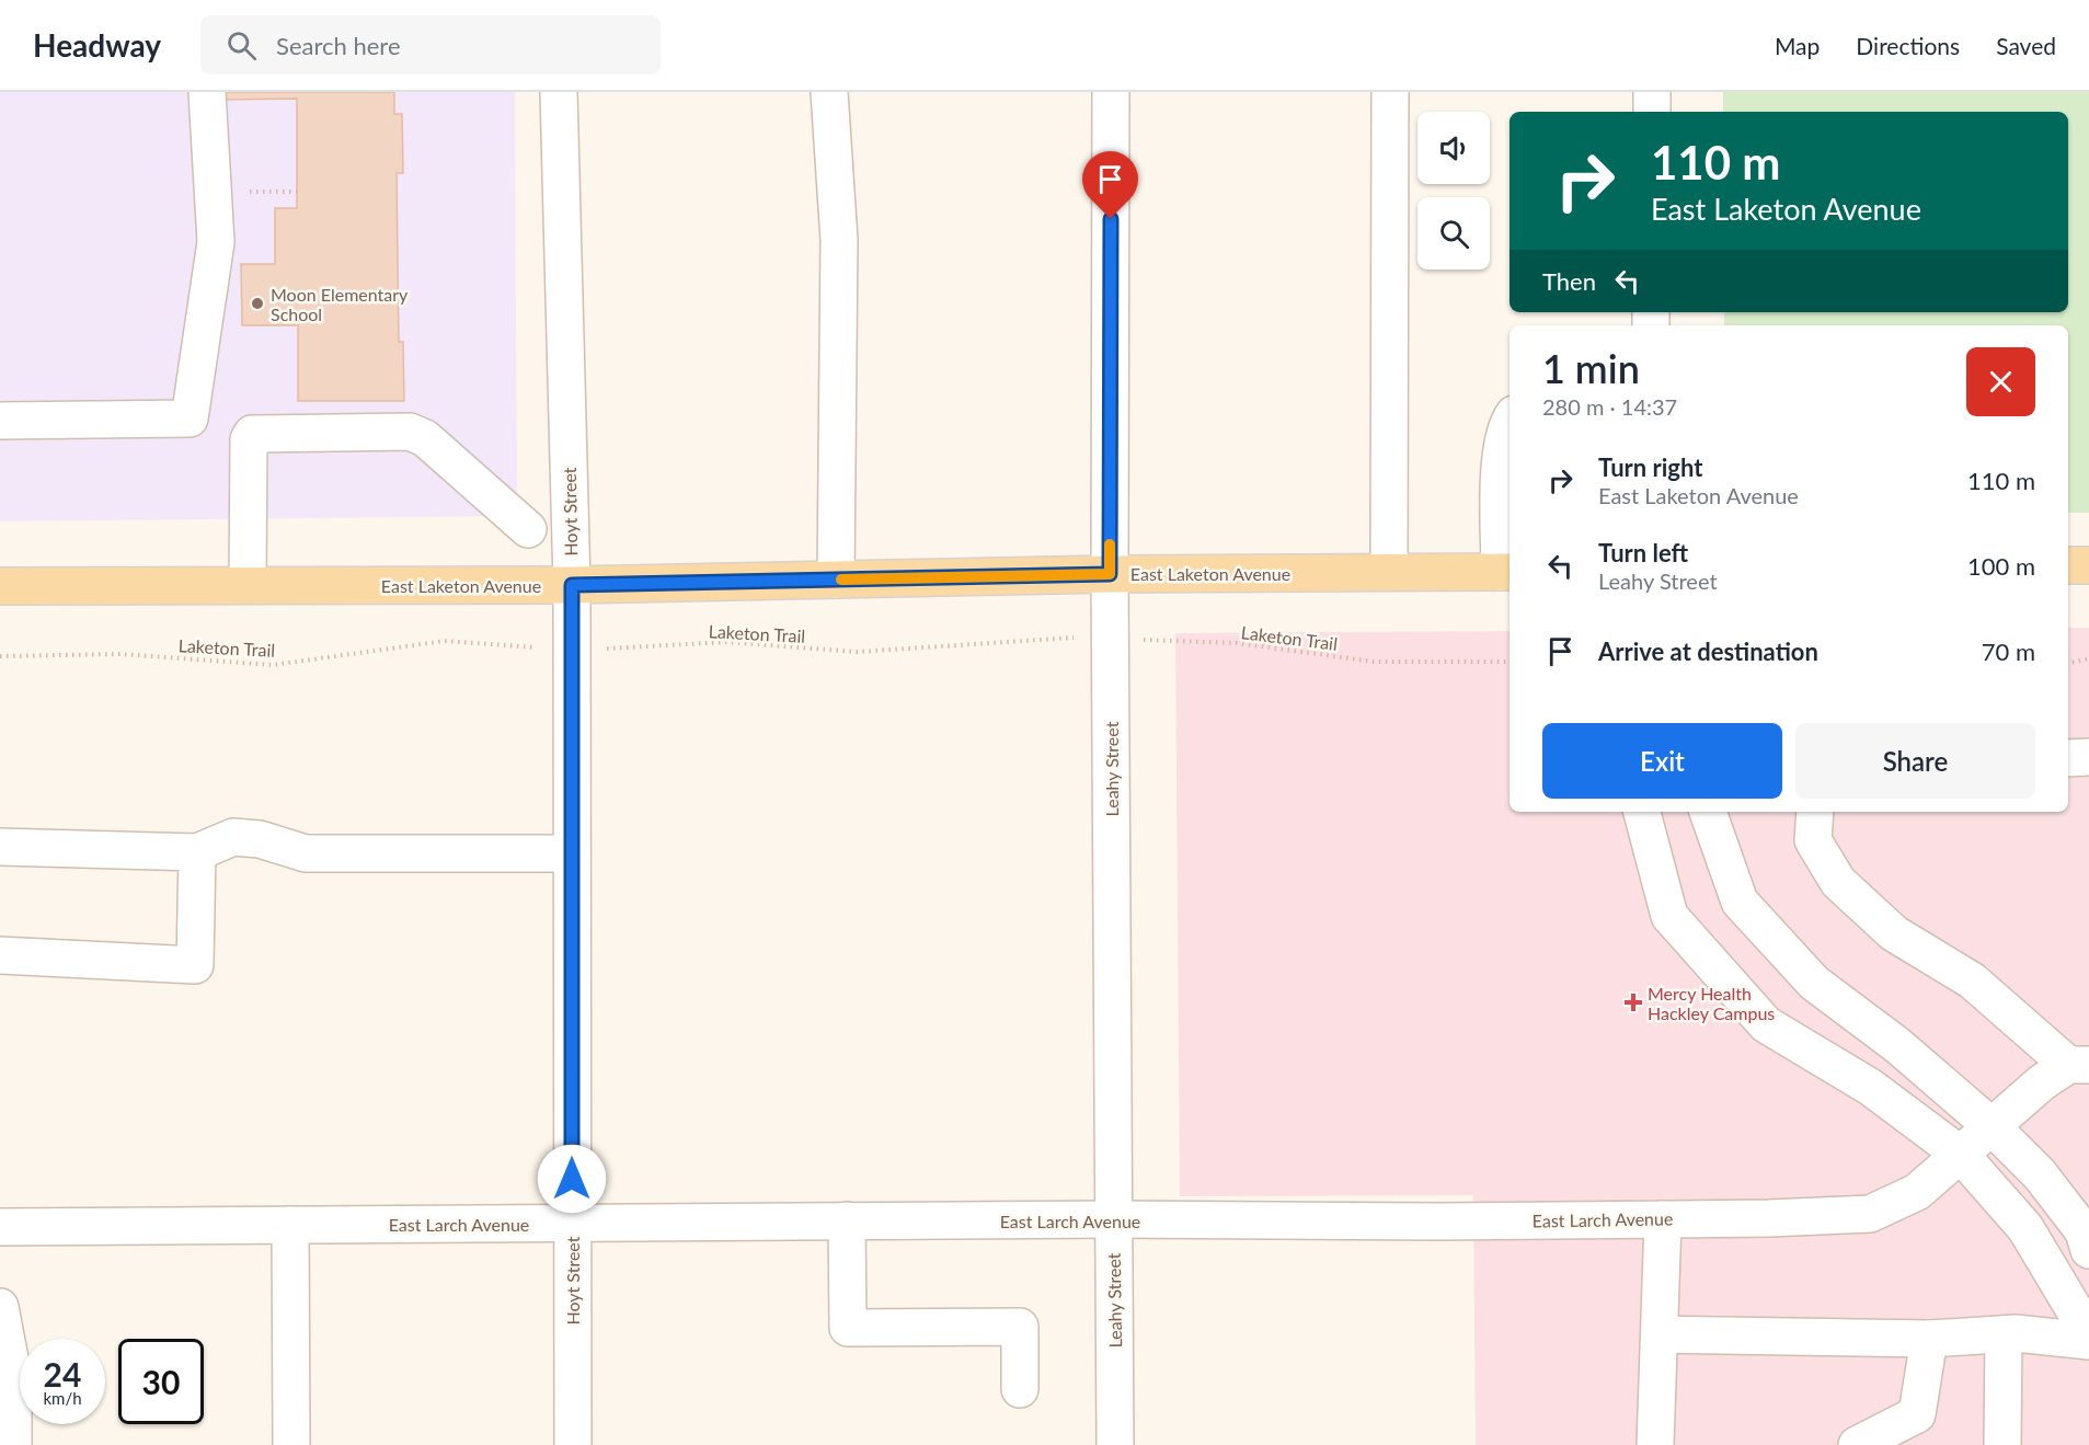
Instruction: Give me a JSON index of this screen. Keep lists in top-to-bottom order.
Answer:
{
  "streets": {
    "main road": ["East Laketon Avenue"],
    "street": ["Hoyt Street", "Leahy Street", "East Larch Avenue"],
    "path": ["Laketon Trail"]
  },
  "crossings": [
    ["Hoyt Street", "East Laketon Avenue"],
    ["Hoyt Street", "Laketon Trail"],
    ["Hoyt Street", "East Larch Avenue"],
    ["East Laketon Avenue", "Leahy Street"],
    ["Laketon Trail", "Leahy Street"],
    ["Leahy Street", "East Larch Avenue"]
  ],
  "places": {
    "other": ["Moon Elementary School"],
    "health": ["Mercy Health Hackley Campus"]
  },
  "page": {
    "header": "Headway",
    "search": "Search here",
    "nav": ["Map", "Directions", "Saved"],
    "turn": ["110 m", "East Laketon Avenue"],
    "then": "Then",
    "heading": ["1 min", "280 m · 14:37"],
    "list": [
      {
        "name": "Turn right",
        "note": "East Laketon Avenue",
        "value": "110 m"
      },
      {
        "name": "Turn left",
        "note": "Leahy Street",
        "value": "100 m"
      },
      {
        "name": "Arrive at destination",
        "value": "70 m"
      }
    ],
    "buttons": ["Exit", "Share"],
    "speed": "24 km/h",
    "limit": "30"
  }
}
